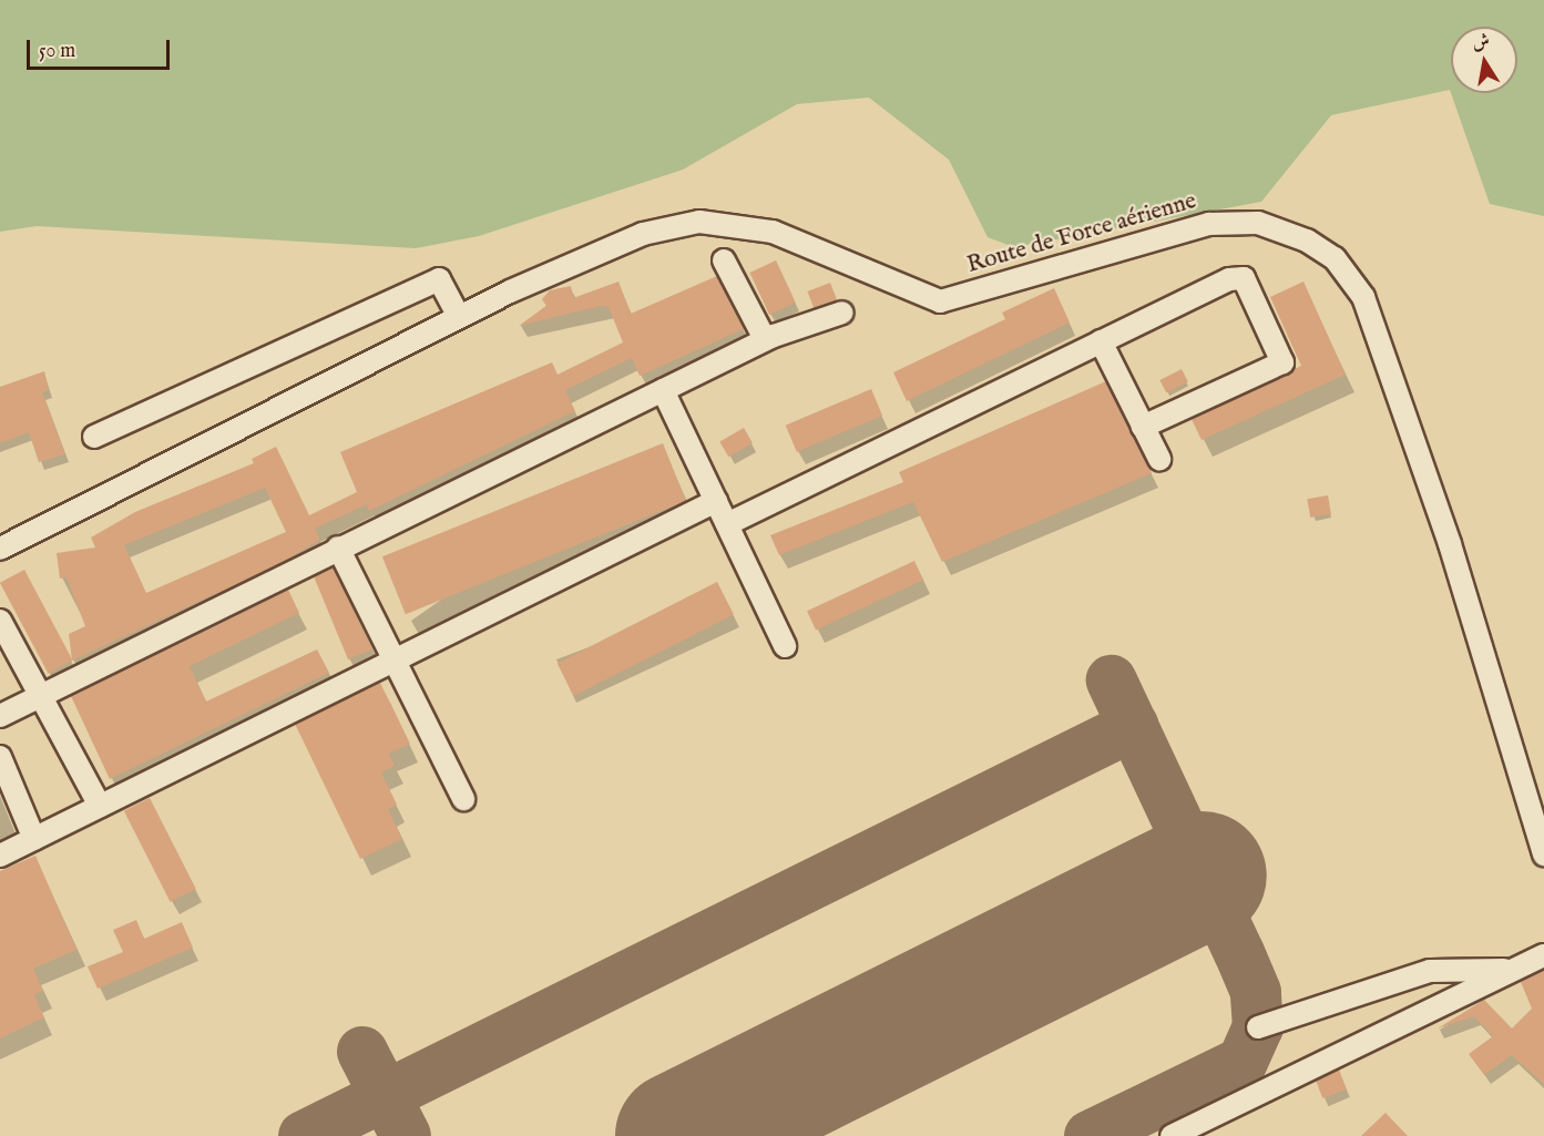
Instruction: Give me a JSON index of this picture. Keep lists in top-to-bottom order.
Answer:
{
  "streets": {
    "lane": ["Route de Force aérienne"]
  },
  "scale_bar": "50 m",
  "north": "top"
}
